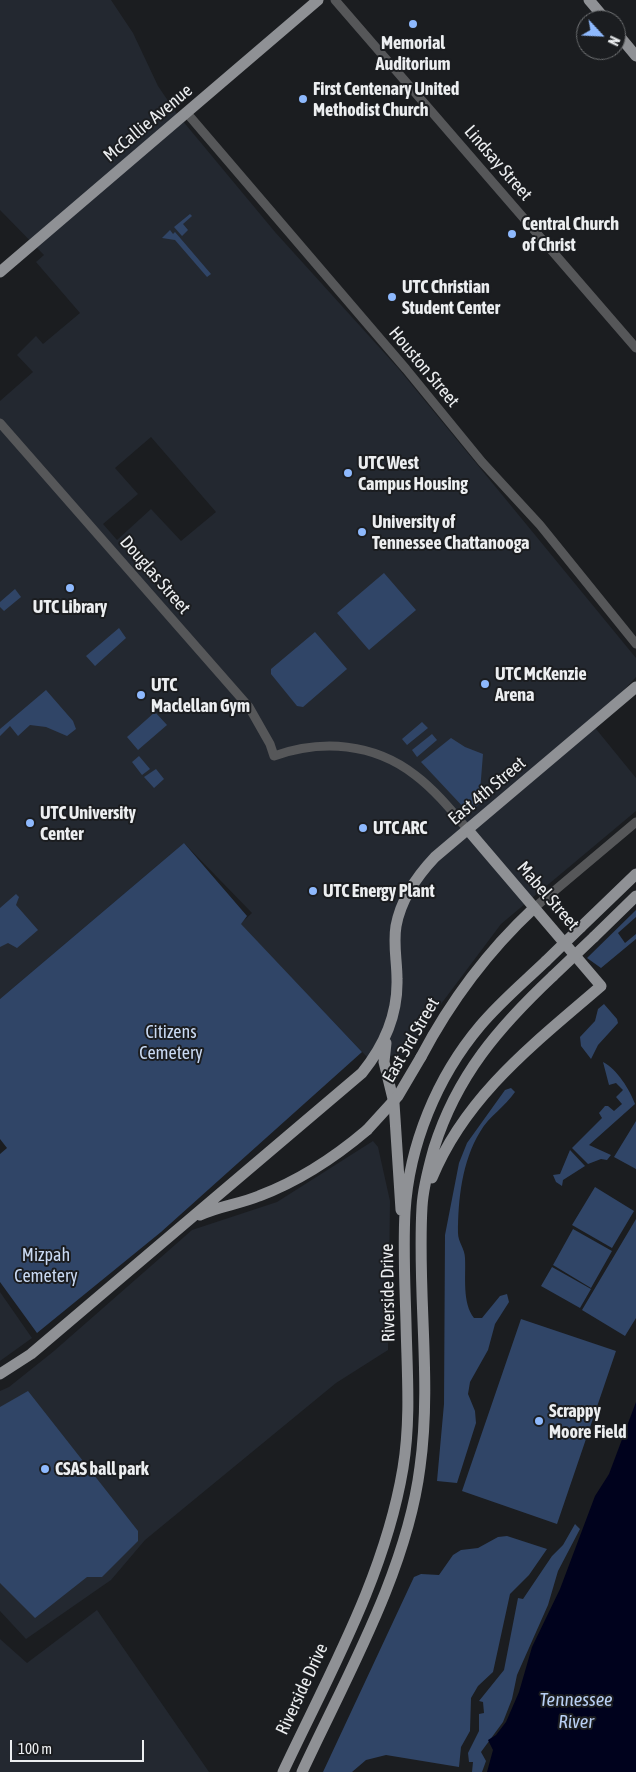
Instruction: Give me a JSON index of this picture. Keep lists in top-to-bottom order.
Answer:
{
  "streets": {
    "main road": [
      "McCallie Avenue",
      "East 4th Street",
      "Mabel Street",
      "East 3rd Street",
      "Riverside Drive"
    ],
    "street": ["Lindsay Street", "Houston Street", "Douglas Street"]
  },
  "crossings": [
    ["McCallie Avenue", "Houston Street"],
    ["Douglas Street", "East 4th Street"],
    ["Douglas Street", "Mabel Street"],
    ["East 4th Street", "Mabel Street"],
    ["East 4th Street", "East 3rd Street"],
    ["Mabel Street", "East 3rd Street"],
    ["Mabel Street", "Riverside Drive"]
  ],
  "water": ["Tennessee River"],
  "parks": ["Citizens Cemetery", "Mizpah Cemetery"],
  "places": [
    "Memorial Auditorium",
    "First Centenary United Methodist Church",
    "Central Church of Christ",
    "UTC Christian Student Center",
    "UTC West Campus Housing",
    "University of Tennessee Chattanooga",
    "UTC Library",
    "UTC McKenzie Arena",
    "UTC Maclellan Gym",
    "UTC University Center",
    "UTC ARC",
    "UTC Energy Plant",
    "Scrappy Moore Field",
    "CSAS ball park"
  ],
  "scale_bar": "100 m",
  "north": "bottom right"
}
